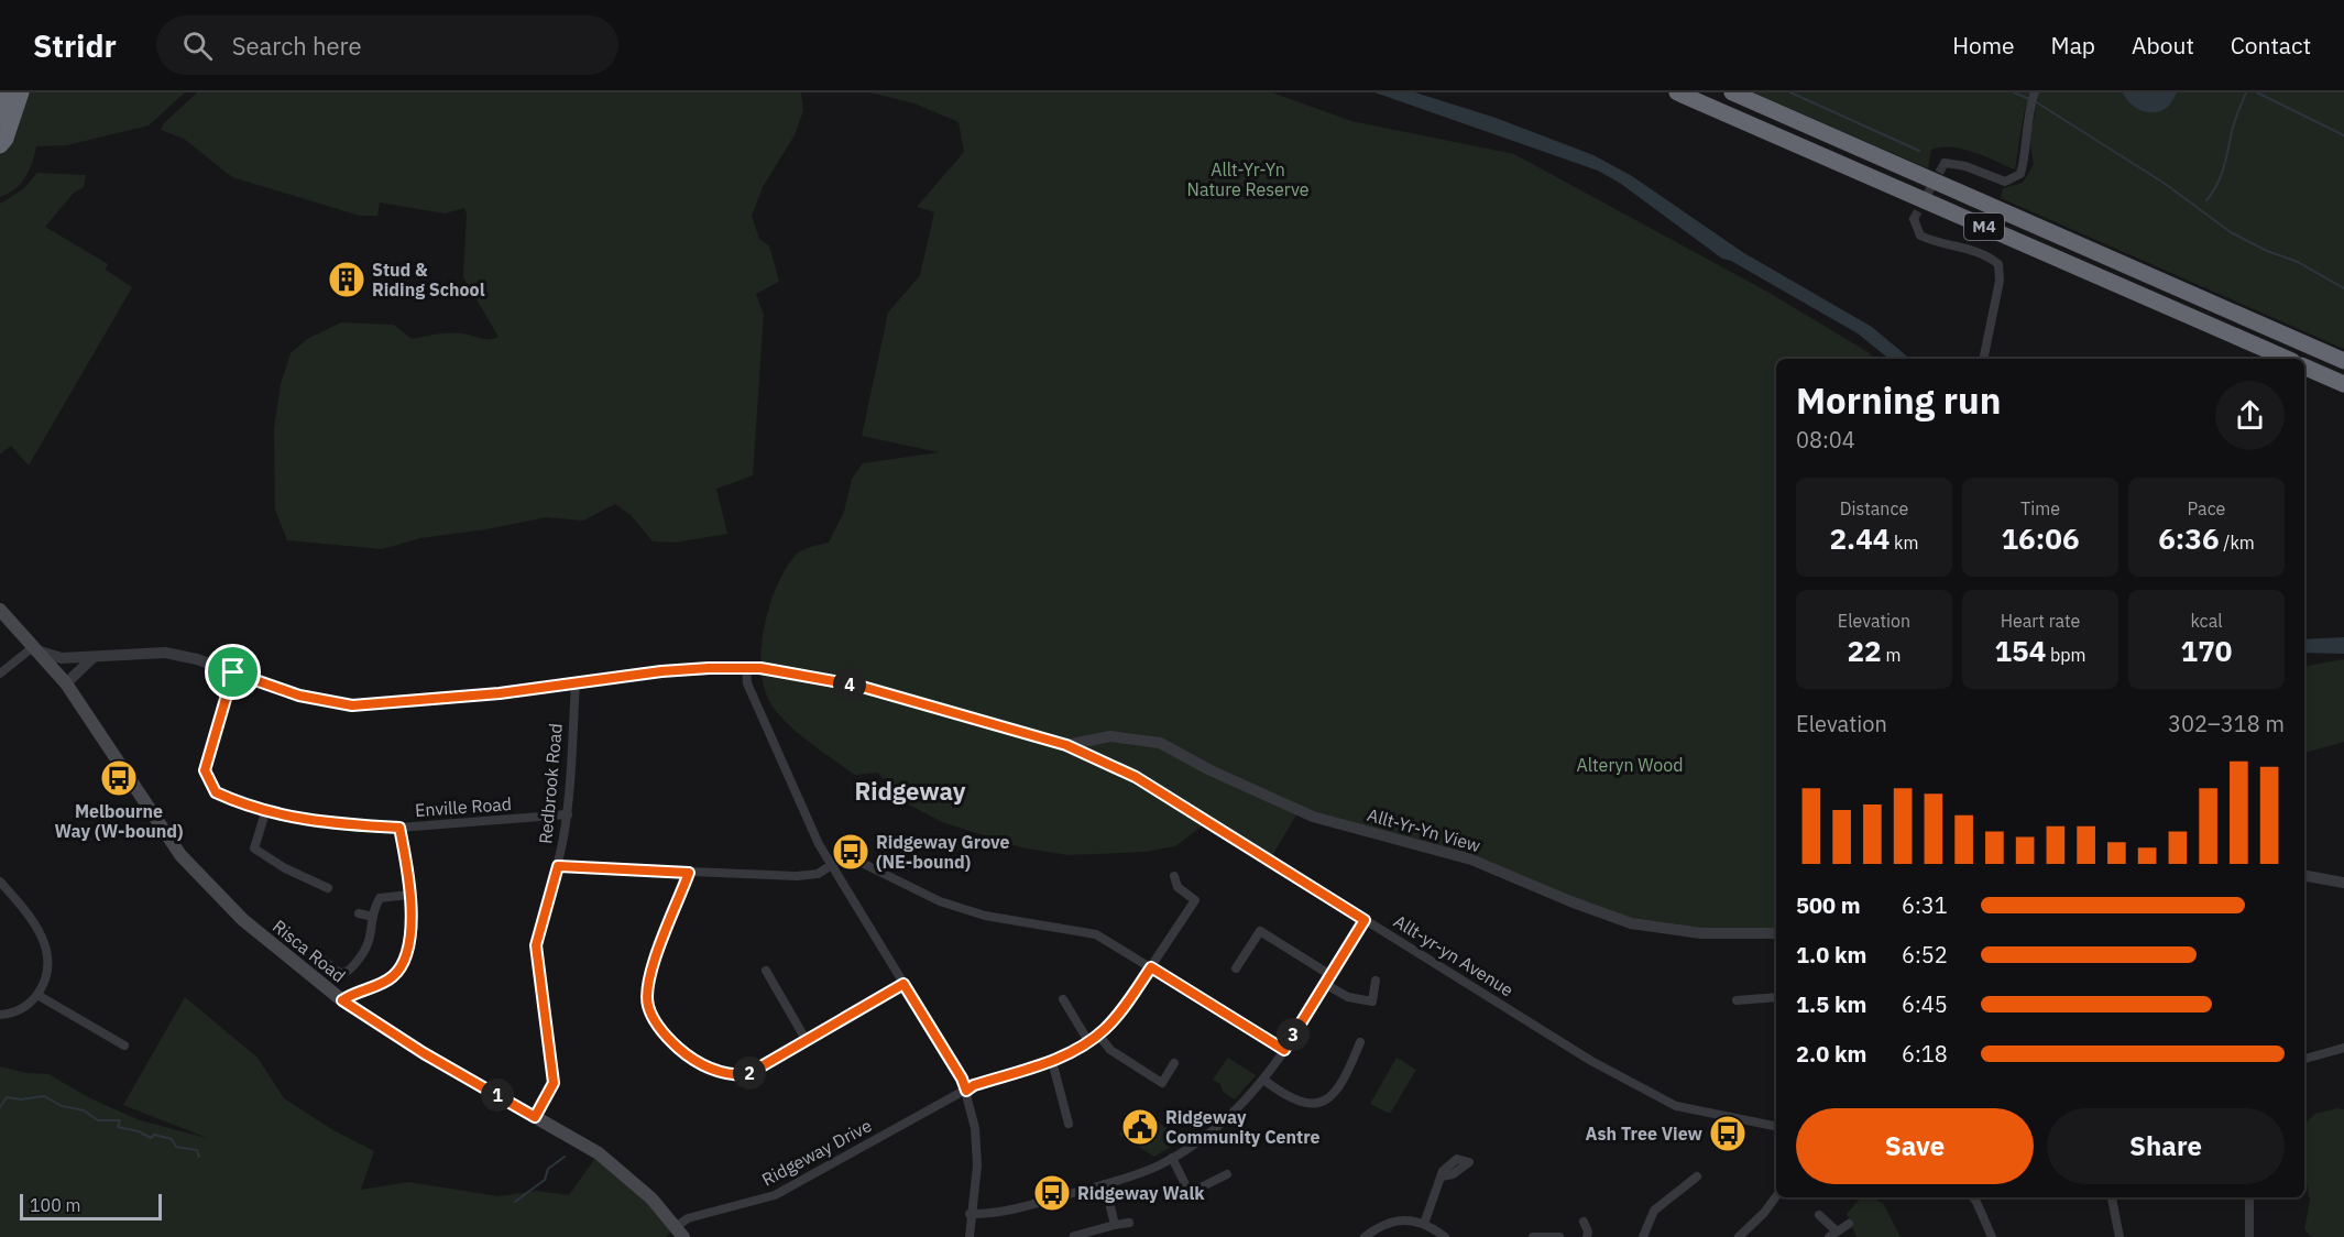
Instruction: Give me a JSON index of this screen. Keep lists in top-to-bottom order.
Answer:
{
  "streets": {
    "highway": ["M4"],
    "main road": ["Risca Road"],
    "street": [
      "Redbrook Road",
      "Enville Road",
      "Allt-Yr-Yn View",
      "Allt-yr-yn Avenue",
      "Ridgeway Drive"
    ]
  },
  "crossings": [
    ["Redbrook Road", "Enville Road"],
    ["Redbrook Road", "Risca Road"],
    ["Allt-Yr-Yn View", "Allt-yr-yn Avenue"],
    ["Risca Road", "Ridgeway Drive"]
  ],
  "districts": ["Ridgeway"],
  "parks": ["Allt-Yr-Yn Nature Reserve", "Alteryn Wood"],
  "places": {
    "building": ["Stud & Riding School"],
    "bus stop": [
      "Melbourne Way (W-bound)",
      "Ridgeway Grove (NE-bound)",
      "Ash Tree View",
      "Ridgeway Walk"
    ],
    "public building": ["Ridgeway Community Centre"]
  },
  "scale_bar": "100 m",
  "page": {
    "header": "Stridr",
    "search": "Search here",
    "nav": [
      "Home",
      "Map",
      "About",
      "Contact"
    ],
    "heading": ["Morning run", "08:04"],
    "stats": [
      ["Distance", "2.44 km"],
      ["Time", "16:06"],
      ["Pace", "6:36 /km"],
      ["Elevation", "22 m"],
      ["Heart rate", "154 bpm"],
      ["kcal", "170"]
    ],
    "pins": [
      "4",
      "3",
      "2",
      "1"
    ],
    "chart": ["Elevation", "302–318 m"],
    "list": [
      {
        "name": "500 m",
        "note": "6:31"
      },
      {
        "name": "1.0 km",
        "note": "6:52"
      },
      {
        "name": "1.5 km",
        "note": "6:45"
      },
      {
        "name": "2.0 km",
        "note": "6:18"
      }
    ],
    "buttons": ["Save", "Share"],
    "scale": "100 m"
  }
}
